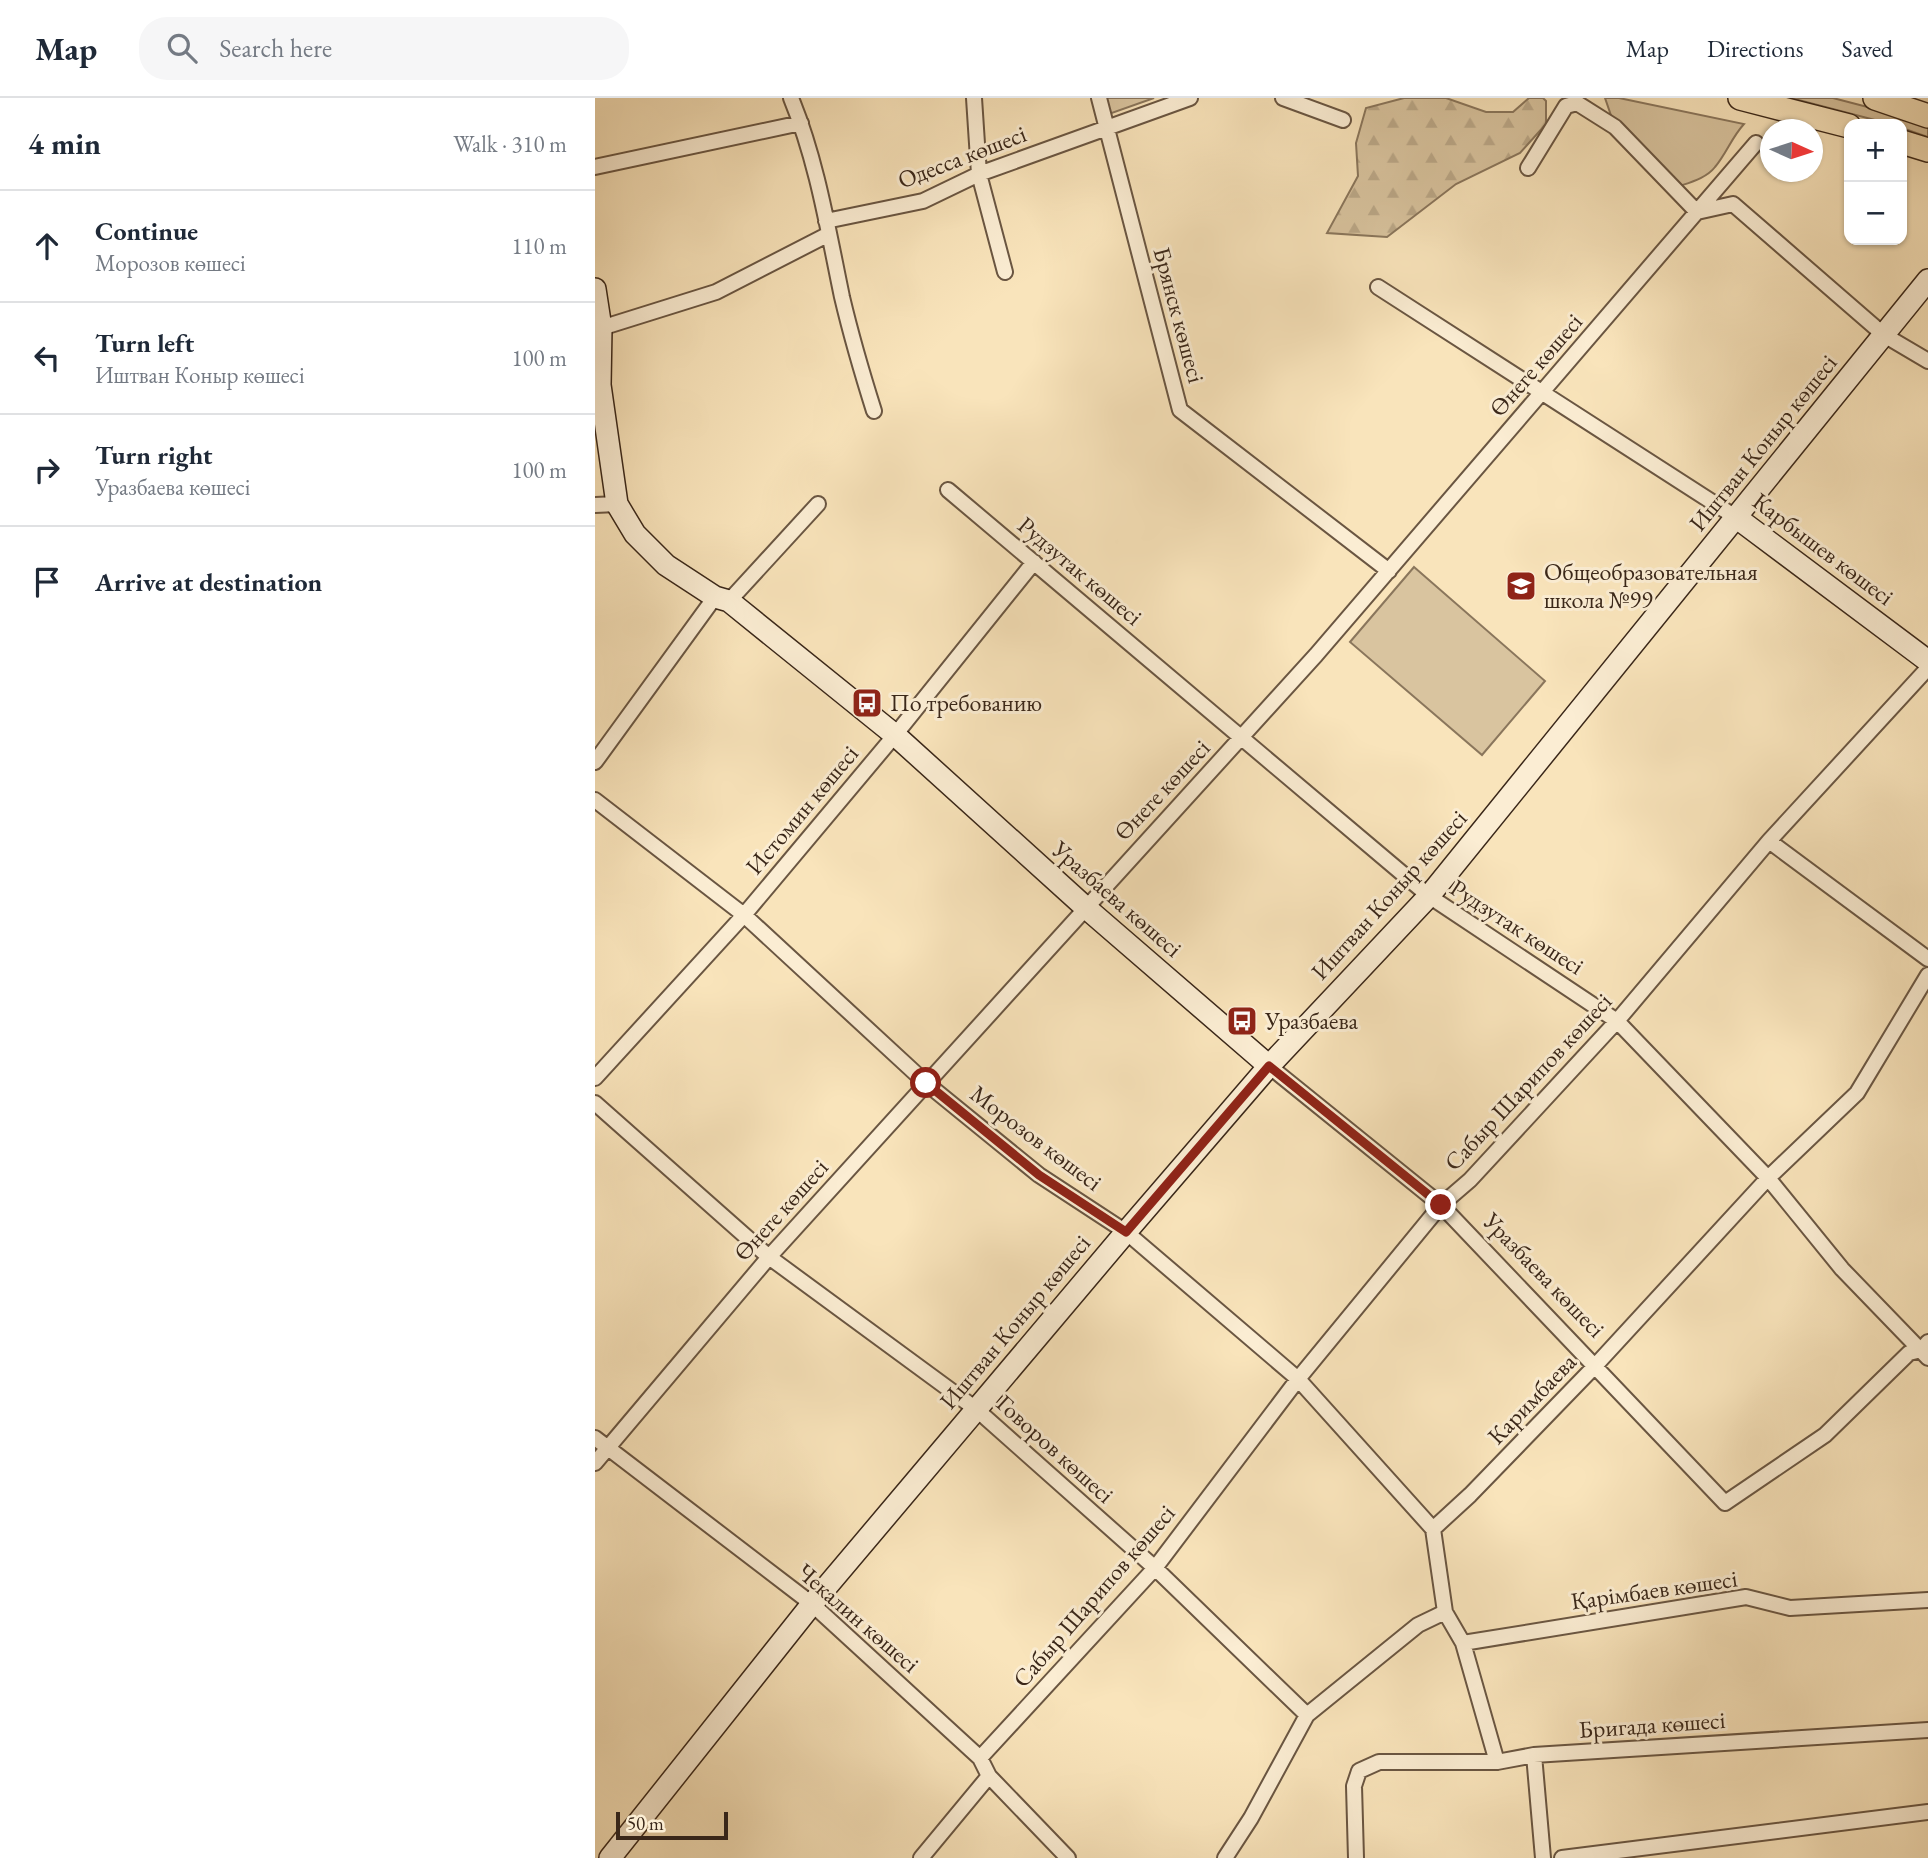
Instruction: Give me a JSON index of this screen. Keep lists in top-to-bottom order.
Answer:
{
  "streets": {
    "street": [
      "Одесса көшесі",
      "Брянск көшесі",
      "Өнеге көшесі",
      "Иштван Коныр көшесі",
      "Карбышев көшесі",
      "Рудзутак көшесі",
      "Истомин көшесі",
      "Уразбаева көшесі",
      "Сабыр Шарипов көшесі",
      "Морозов көшесі",
      "Каримбаева",
      "Говоров көшесі",
      "Қарімбаев көшесі",
      "Чекалин көшесі",
      "Бригада көшесі"
    ]
  },
  "crossings": [
    ["Одесса көшесі", "Брянск көшесі"],
    ["Одесса көшесі", "Уразбаева көшесі"],
    ["Брянск көшесі", "Өнеге көшесі"],
    ["Өнеге көшесі", "Карбышев көшесі"],
    ["Өнеге көшесі", "Рудзутак көшесі"],
    ["Өнеге көшесі", "Уразбаева көшесі"],
    ["Өнеге көшесі", "Морозов көшесі"],
    ["Өнеге көшесі", "Говоров көшесі"],
    ["Өнеге көшесі", "Чекалин көшесі"],
    ["Иштван Коныр көшесі", "Карбышев көшесі"],
    ["Иштван Коныр көшесі", "Рудзутак көшесі"],
    ["Иштван Коныр көшесі", "Уразбаева көшесі"],
    ["Иштван Коныр көшесі", "Морозов көшесі"],
    ["Иштван Коныр көшесі", "Говоров көшесі"],
    ["Иштван Коныр көшесі", "Чекалин көшесі"],
    ["Рудзутак көшесі", "Истомин көшесі"],
    ["Рудзутак көшесі", "Уразбаева көшесі"],
    ["Рудзутак көшесі", "Сабыр Шарипов көшесі"],
    ["Рудзутак көшесі", "Каримбаева"],
    ["Истомин көшесі", "Уразбаева көшесі"],
    ["Истомин көшесі", "Морозов көшесі"],
    ["Уразбаева көшесі", "Сабыр Шарипов көшесі"],
    ["Уразбаева көшесі", "Каримбаева"],
    ["Сабыр Шарипов көшесі", "Морозов көшесі"],
    ["Сабыр Шарипов көшесі", "Говоров көшесі"],
    ["Сабыр Шарипов көшесі", "Чекалин көшесі"],
    ["Морозов көшесі", "Каримбаева"]
  ],
  "places": {
    "school or university": ["Общеобразовательная школа №99"],
    "bus stop": ["По требованию", "Уразбаева"]
  },
  "scale_bar": "50 m",
  "north": "right",
  "page": {
    "header": "Map",
    "search": "Search here",
    "nav": ["Map", "Directions", "Saved"],
    "heading": ["4 min", "Walk · 310 m"],
    "map_buttons": ["+", "−"],
    "list": [
      ["Continue", "Морозов көшесі", "110 m"],
      ["Turn left", "Иштван Коныр көшесі", "100 m"],
      ["Turn right", "Уразбаева көшесі", "100 m"],
      "Arrive at destination"
    ],
    "scale": "50 m"
  }
}
